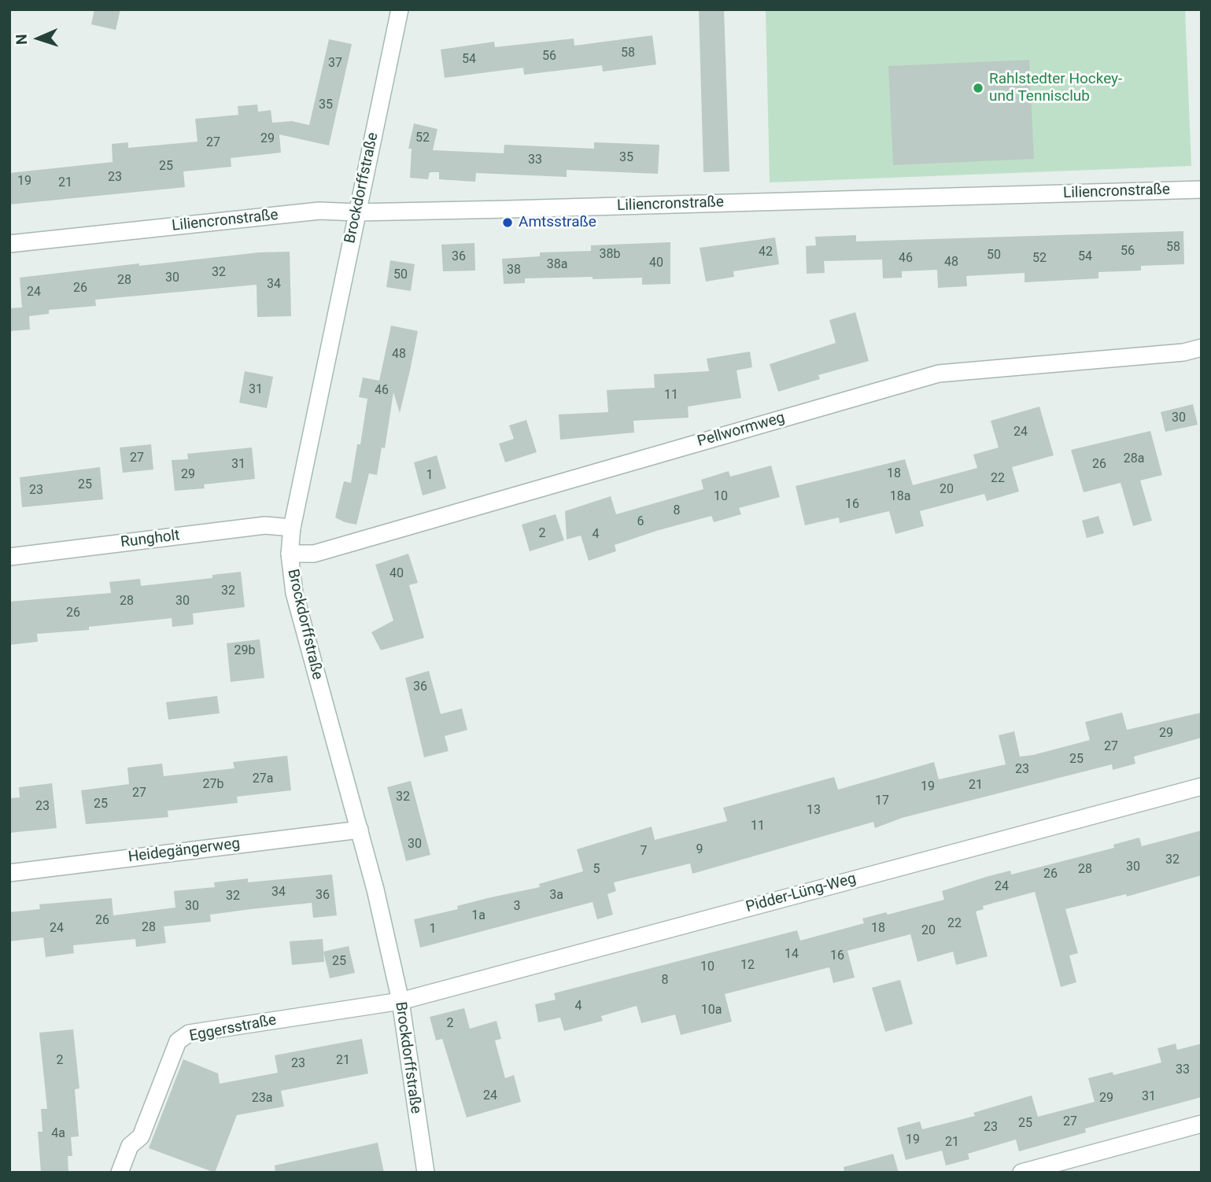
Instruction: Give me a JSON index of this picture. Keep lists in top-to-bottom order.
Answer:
{
  "streets": {
    "street": [
      "Brockdorffstraße",
      "Liliencronstraße",
      "Pellwormweg",
      "Rungholt",
      "Heidegängerweg",
      "Pidder-Lüng-Weg",
      "Eggersstraße"
    ]
  },
  "crossings": [
    ["Brockdorffstraße", "Liliencronstraße"],
    ["Brockdorffstraße", "Pellwormweg"],
    ["Brockdorffstraße", "Rungholt"],
    ["Brockdorffstraße", "Heidegängerweg"],
    ["Brockdorffstraße", "Pidder-Lüng-Weg"],
    ["Brockdorffstraße", "Eggersstraße"],
    ["Pidder-Lüng-Weg", "Eggersstraße"]
  ],
  "places": ["Rahlstedter Hockey- und Tennisclub", "Amtsstraße"],
  "house_numbers": [
    "58",
    "56",
    "54",
    "37",
    "35",
    "52",
    "29",
    "27",
    "35",
    "33",
    "25",
    "23",
    "19",
    "21",
    "58",
    "56",
    "42",
    "38b",
    "50",
    "36",
    "54",
    "46",
    "52",
    "48",
    "40",
    "38a",
    "38",
    "32",
    "50",
    "30",
    "28",
    "34",
    "26",
    "24",
    "48",
    "31",
    "46",
    "11",
    "30",
    "24",
    "27",
    "28a",
    "31",
    "26",
    "18",
    "29",
    "1",
    "22",
    "25",
    "20",
    "23",
    "10",
    "18a",
    "16",
    "8",
    "6",
    "2",
    "4",
    "40",
    "32",
    "28",
    "30",
    "26",
    "29b",
    "36",
    "29",
    "27",
    "25",
    "23",
    "27a",
    "27b",
    "21",
    "19",
    "27",
    "32",
    "17",
    "25",
    "23",
    "13",
    "11",
    "30",
    "9",
    "7",
    "32",
    "30",
    "5",
    "28",
    "26",
    "24",
    "34",
    "36",
    "3a",
    "32",
    "30",
    "3",
    "1a",
    "26",
    "22",
    "28",
    "24",
    "18",
    "1",
    "20",
    "14",
    "16",
    "25",
    "12",
    "10",
    "8",
    "4",
    "10a",
    "2",
    "2",
    "21",
    "23",
    "33",
    "24",
    "31",
    "23a",
    "29",
    "27",
    "25",
    "23",
    "4a",
    "19",
    "21"
  ],
  "north": "left"
}
